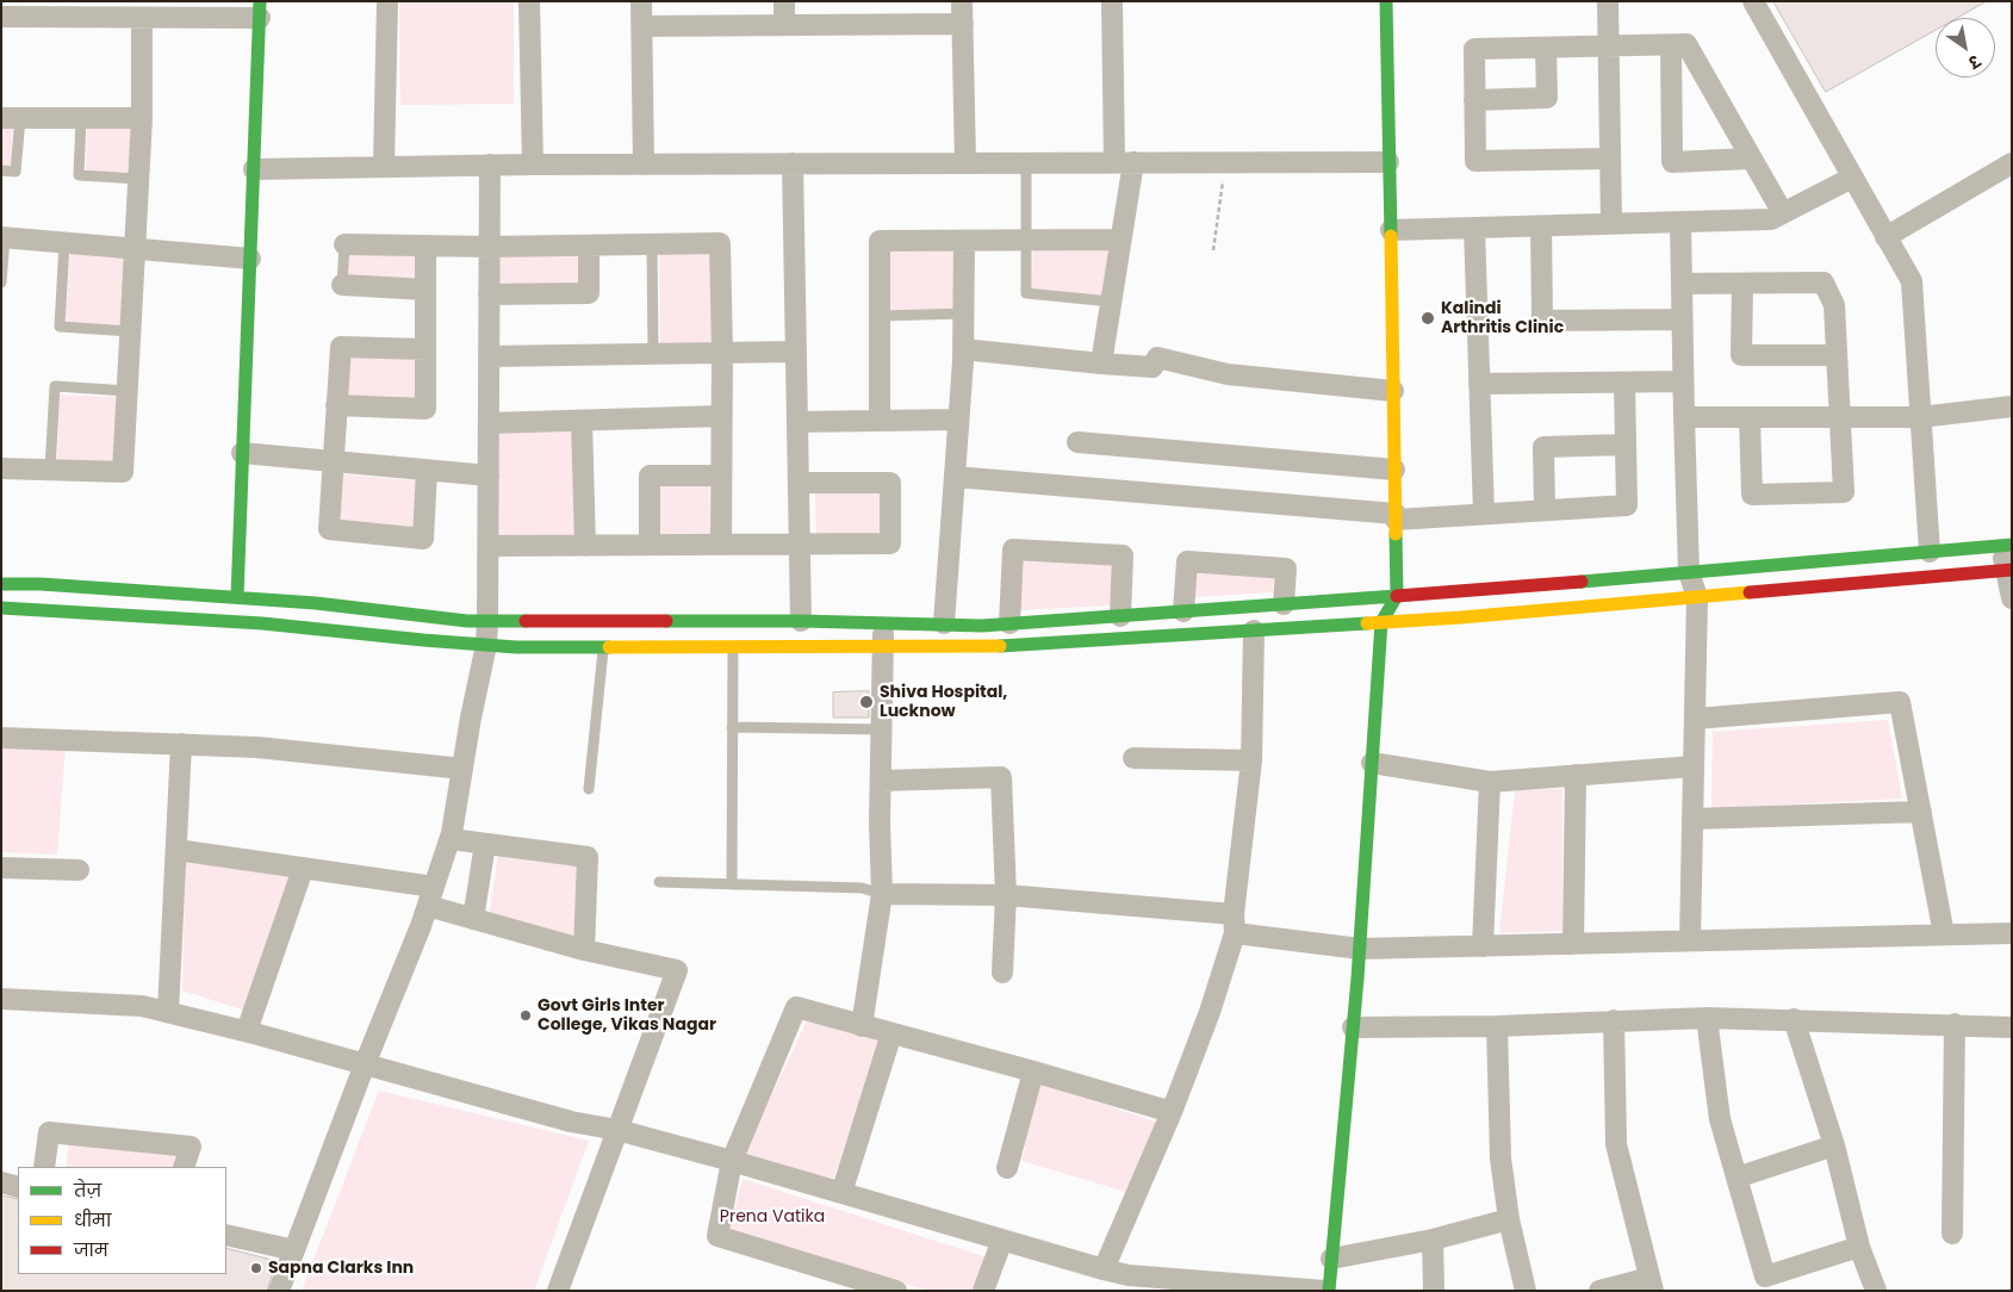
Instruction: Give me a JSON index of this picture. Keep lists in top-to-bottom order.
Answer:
{
  "parks": ["Prena Vatika"],
  "places": [
    "Kalindi Arthritis Clinic",
    "Shiva Hospital, Lucknow",
    "Govt Girls Inter College, Vikas Nagar",
    "Sapna Clarks Inn"
  ],
  "legend": ["तेज़", "धीमा", "जाम"],
  "north": "bottom right"
}
